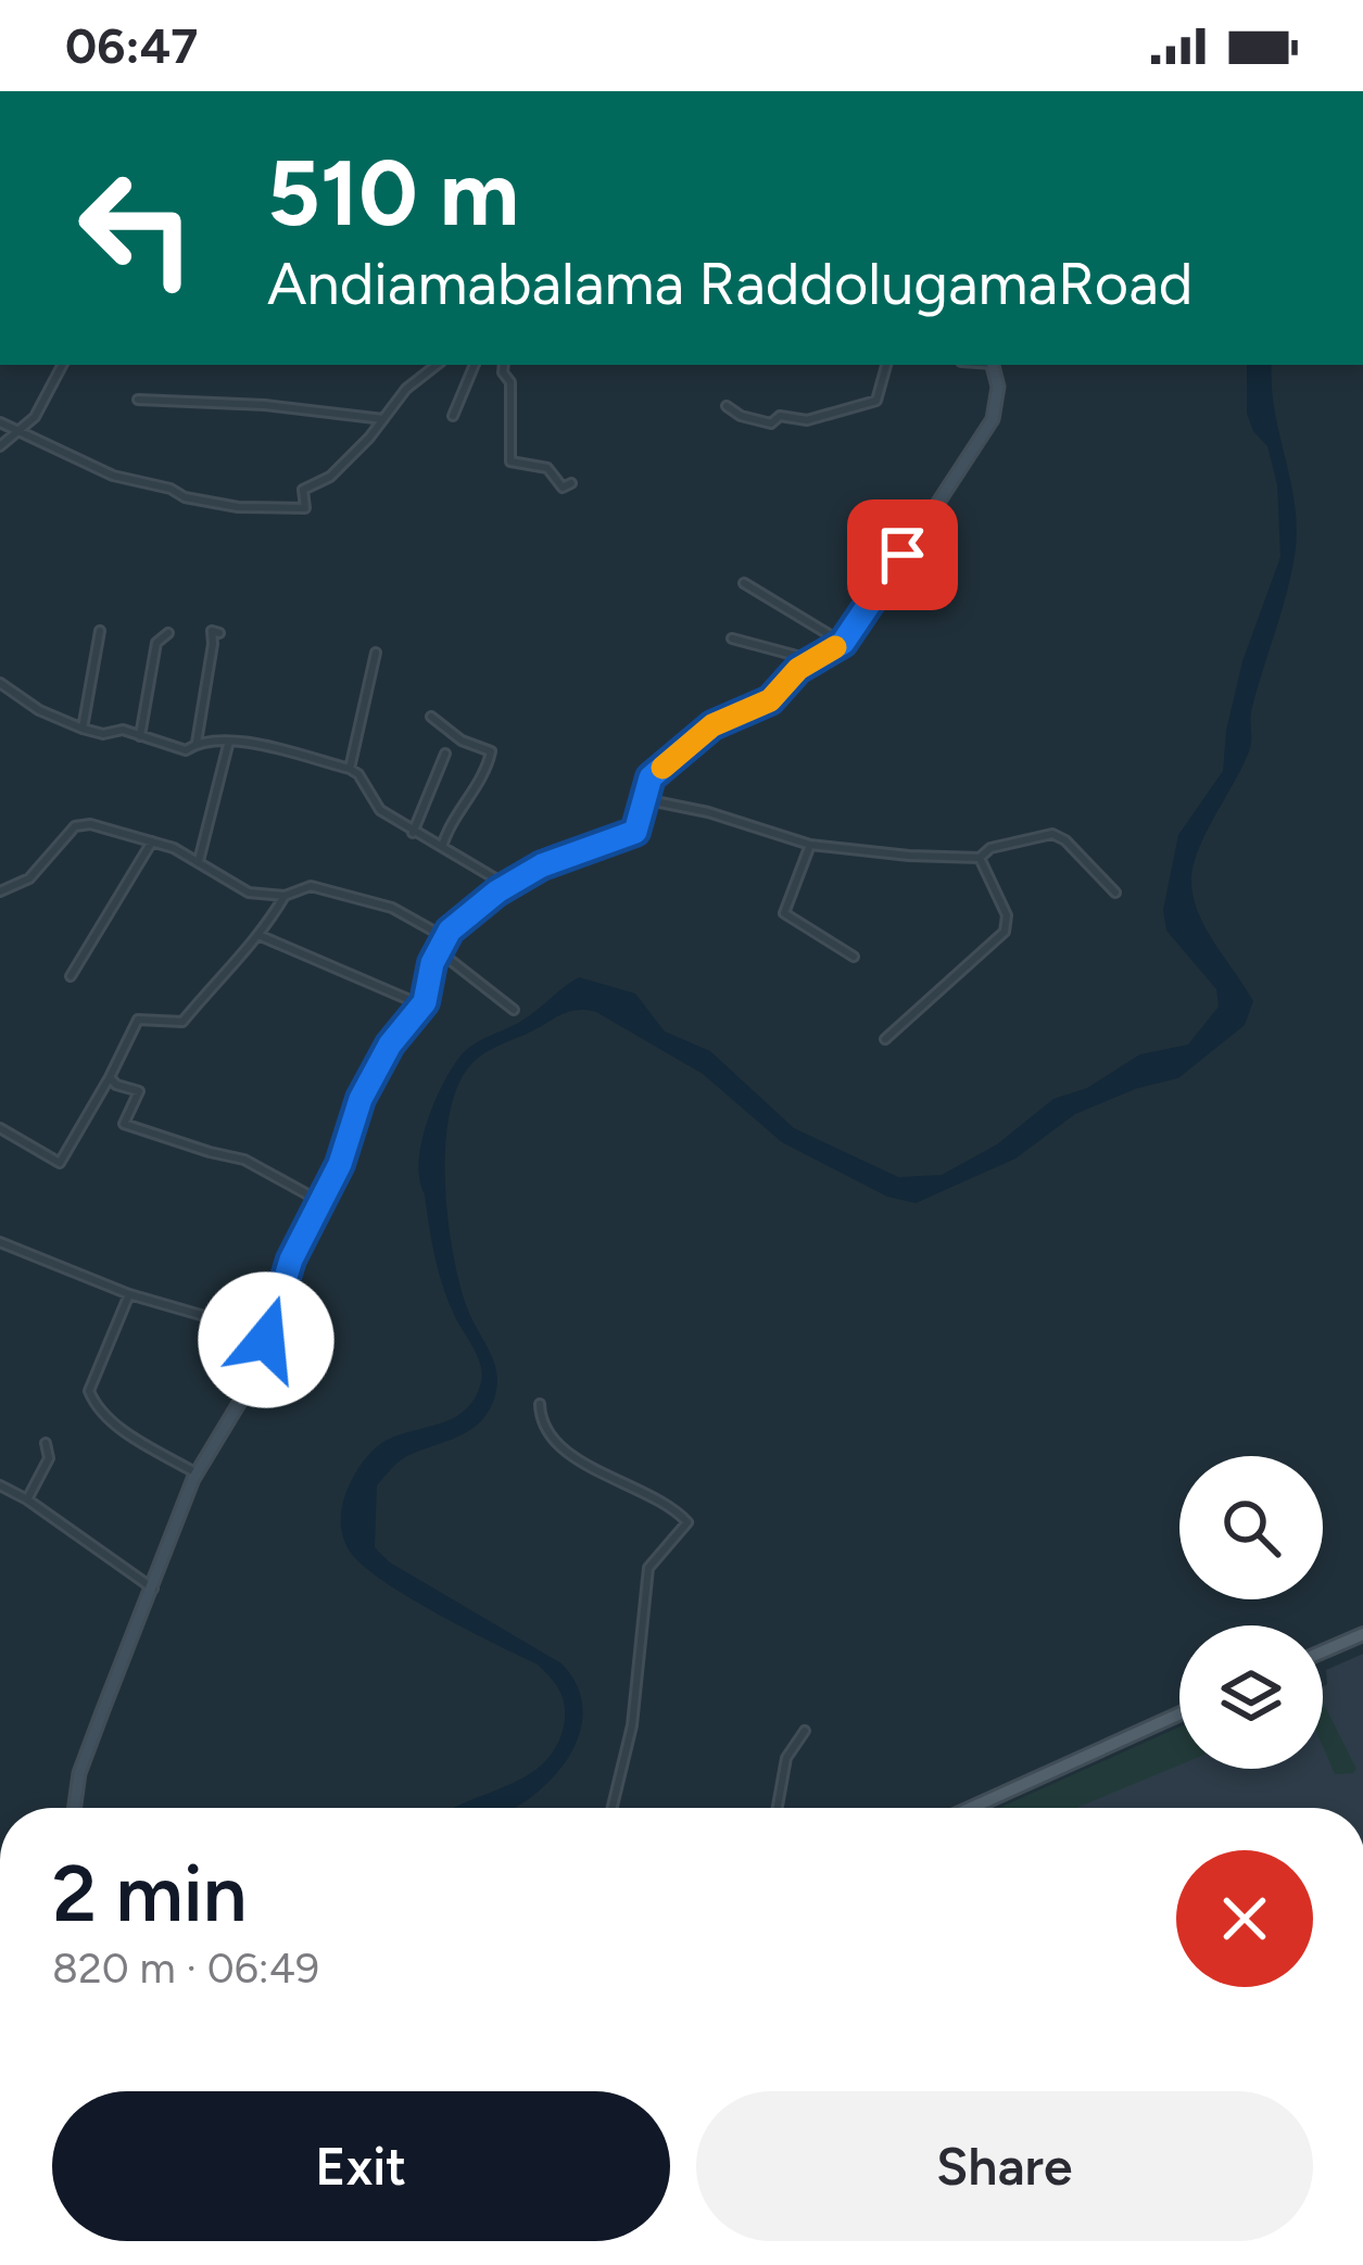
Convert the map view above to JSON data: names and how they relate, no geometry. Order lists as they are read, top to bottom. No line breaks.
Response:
{"page":{"status":"06:47","turn":["510 m","Andiamabalama RaddolugamaRoad"],"heading":["2 min","820 m · 06:49"],"buttons":["Exit","Share"]}}
